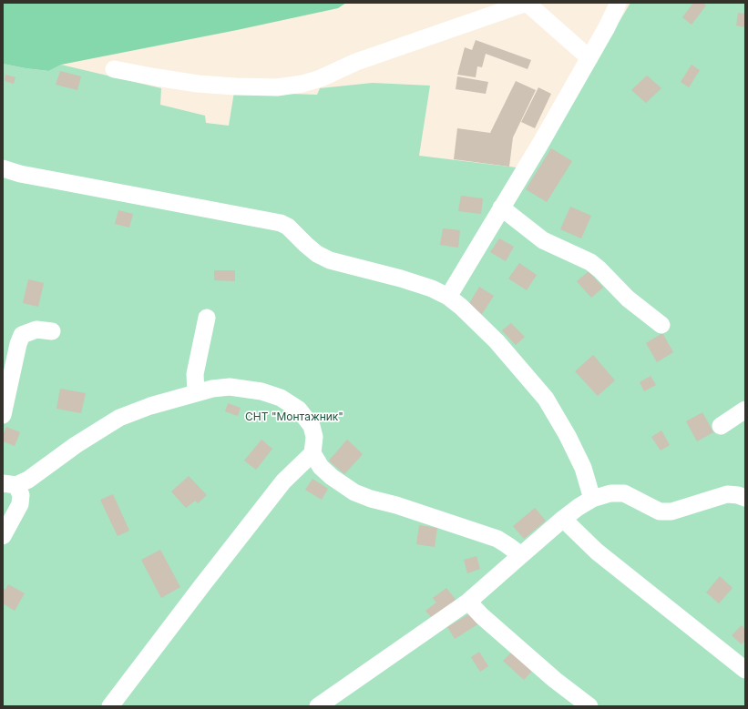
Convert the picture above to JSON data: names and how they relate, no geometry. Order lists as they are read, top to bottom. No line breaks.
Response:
{"parks":["СНТ \"Монтажник\""]}
